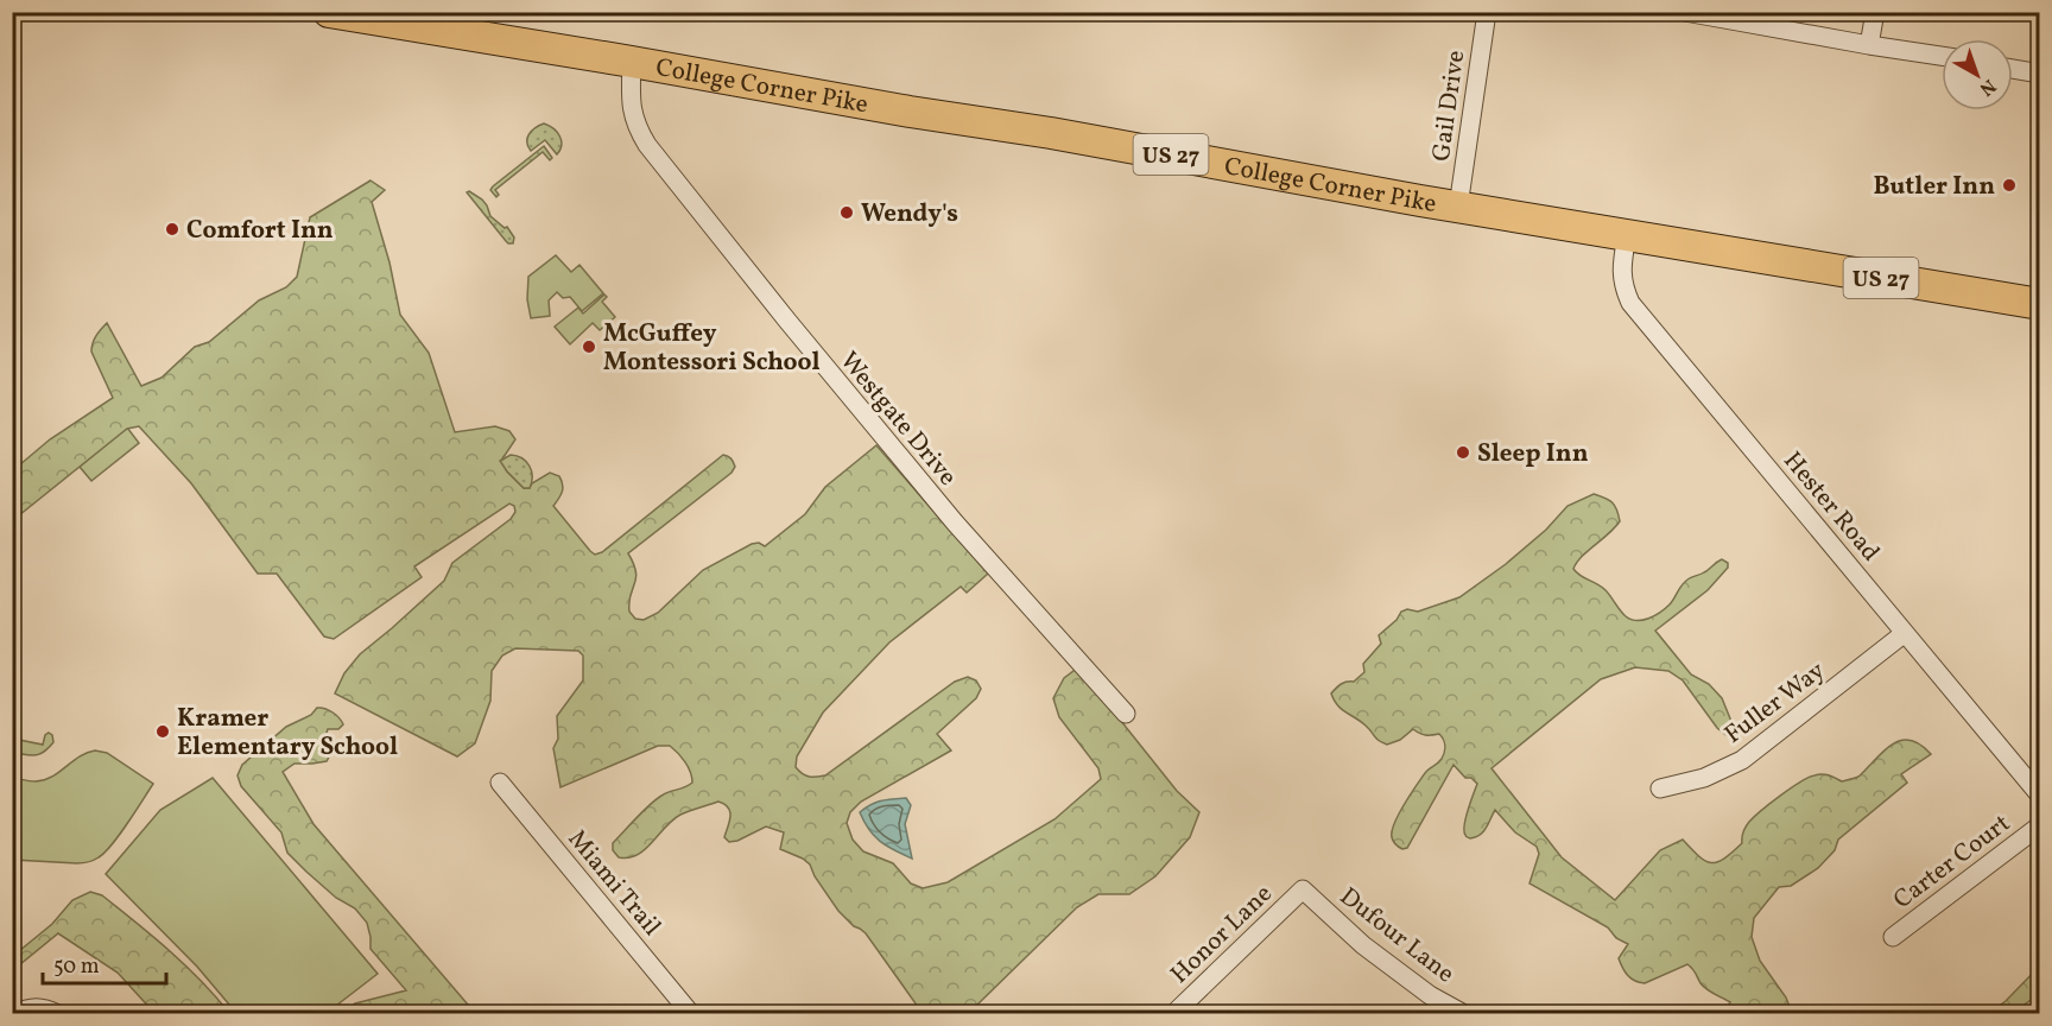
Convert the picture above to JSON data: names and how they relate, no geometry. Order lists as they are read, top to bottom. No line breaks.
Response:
{"streets":{"highway":["College Corner Pike","US 27"],"street":["Gail Drive","Westgate Drive","Hester Road","Fuller Way","Carter Court","Miami Trail","Honor Lane","Dufour Lane"]},"crossings":[["College Corner Pike","Gail Drive"],["College Corner Pike","Westgate Drive"],["College Corner Pike","Hester Road"],["Hester Road","Fuller Way"],["Honor Lane","Dufour Lane"]],"places":["Butler Inn","Wendy's","Comfort Inn","McGuffey Montessori School","Sleep Inn","Kramer Elementary School"],"scale_bar":"50 m","north":"bottom right"}
